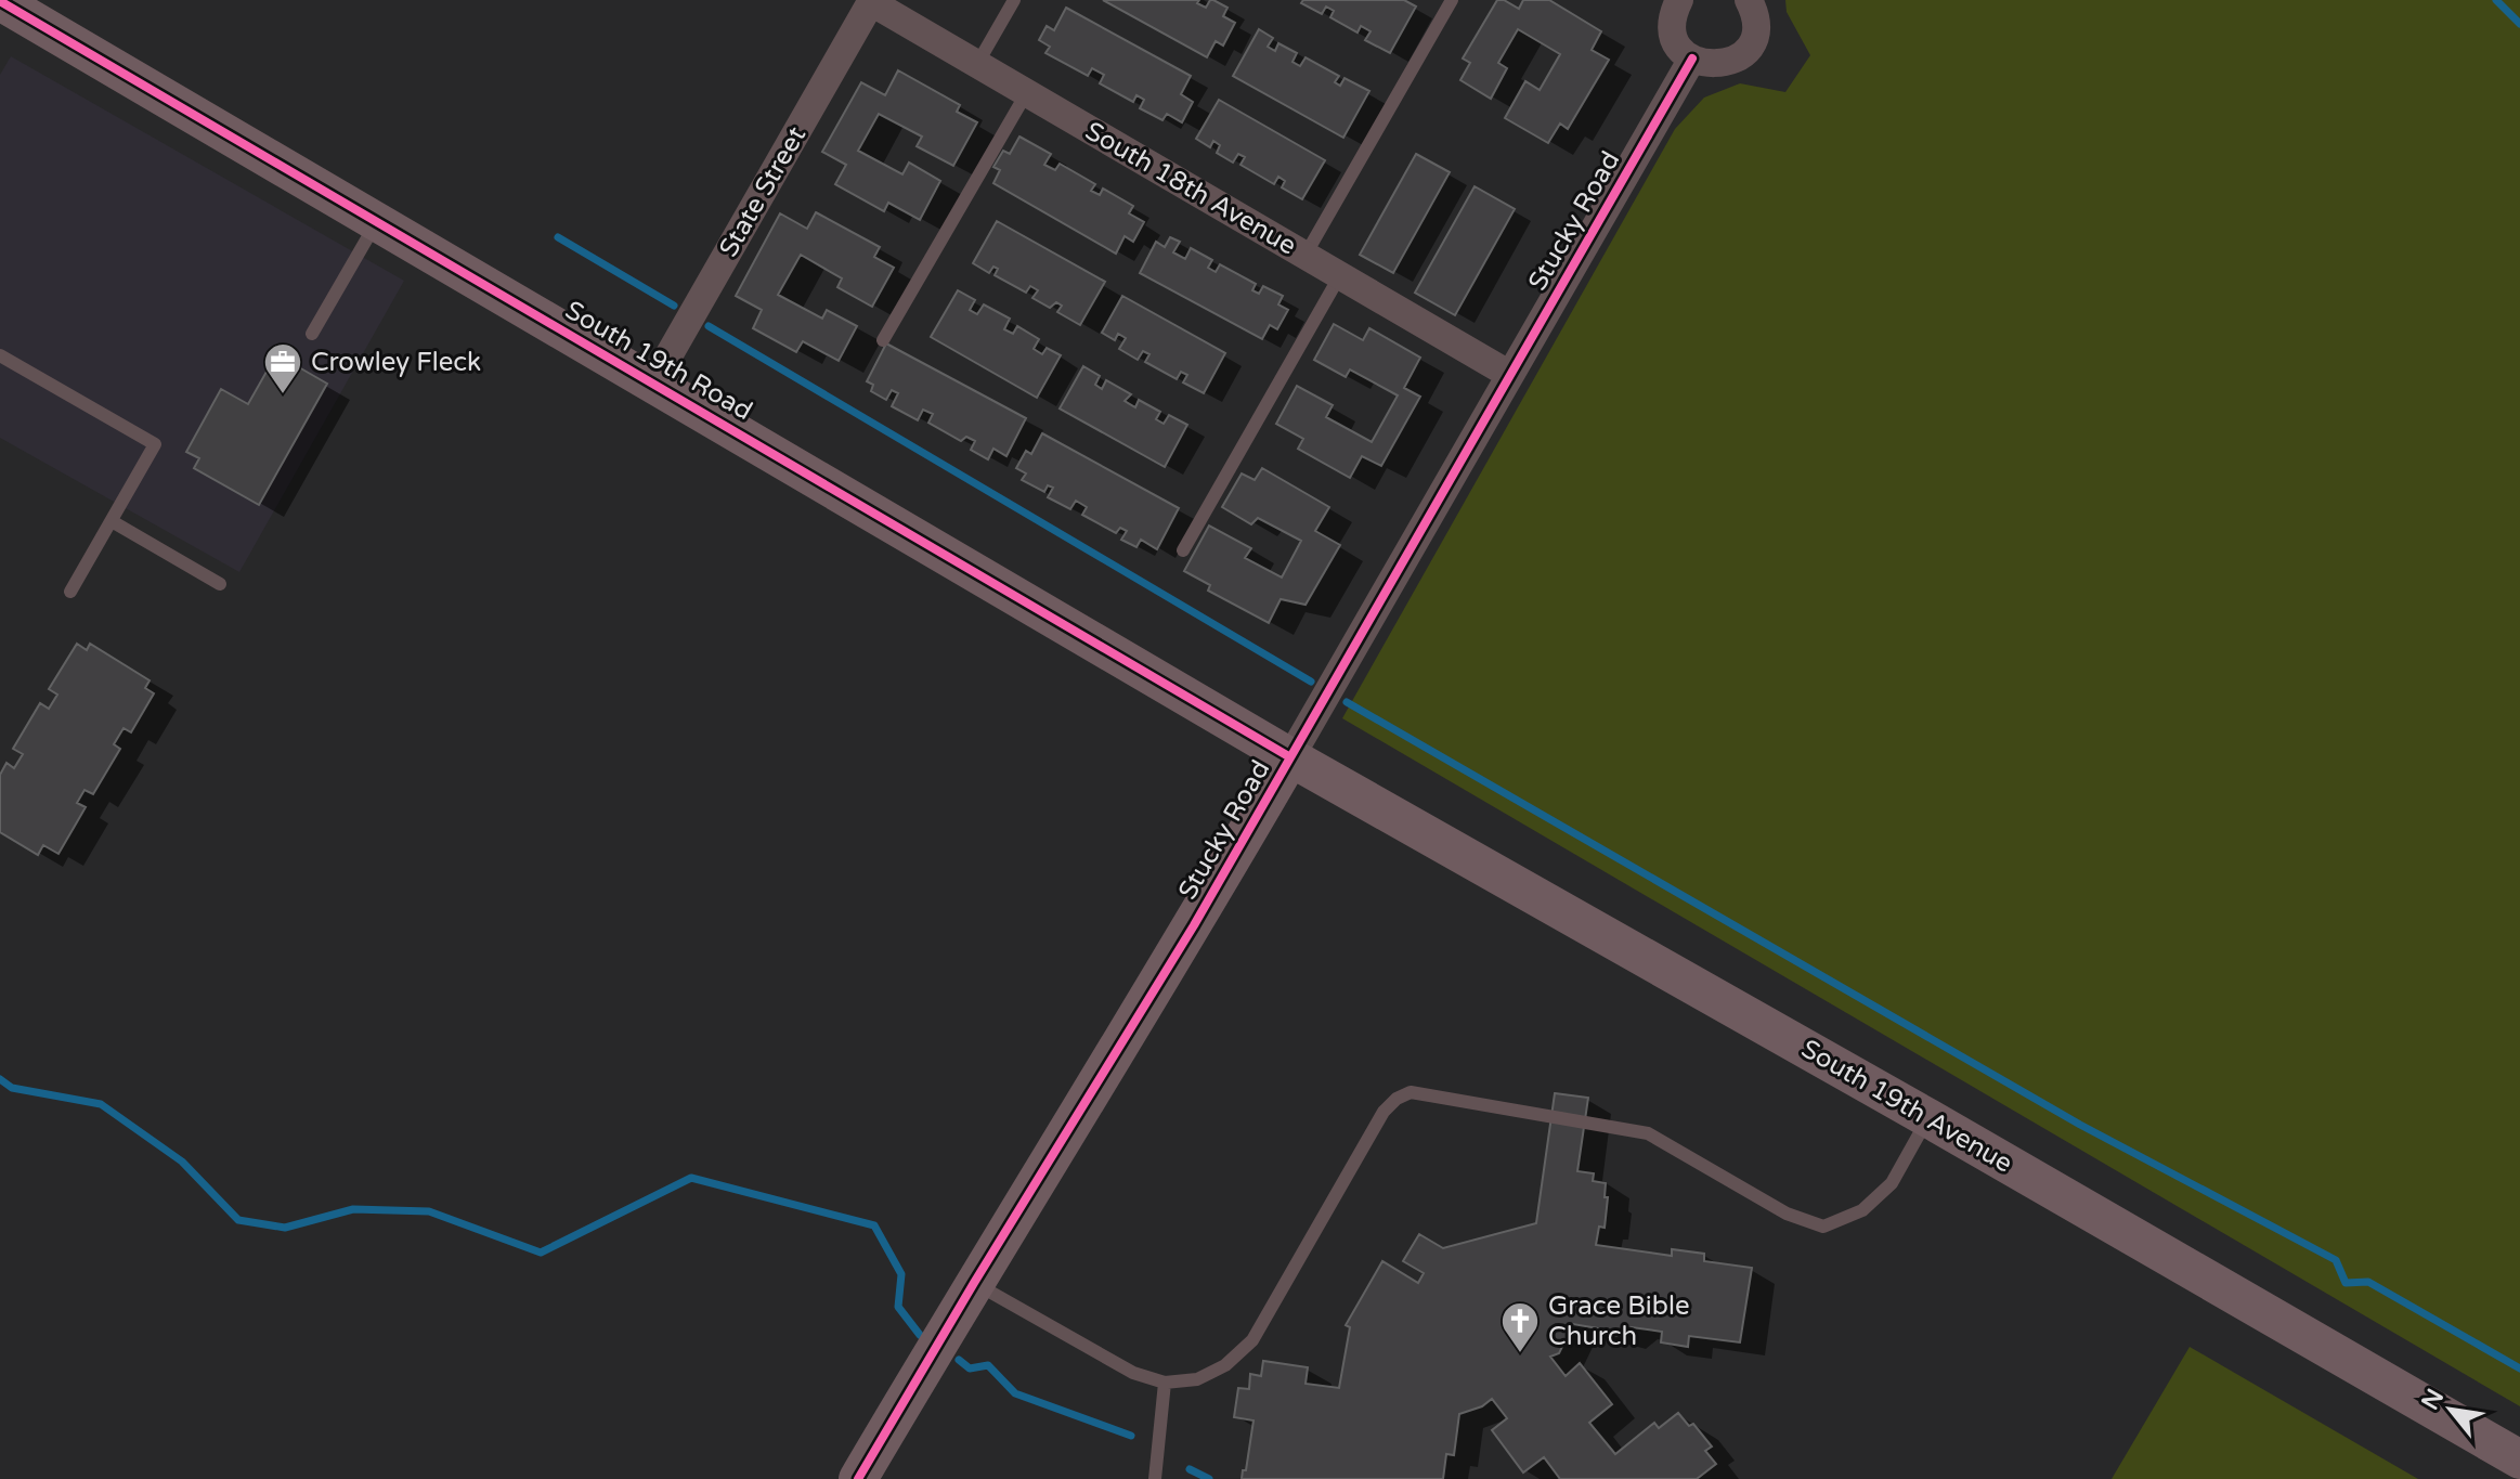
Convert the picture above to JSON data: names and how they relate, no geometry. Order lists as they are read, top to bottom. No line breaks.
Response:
{"streets":{"main road":["Stucky Road","South 19th Road","South 19th Avenue"],"street":["South 18th Avenue","State Street"]},"crossings":[["South 18th Avenue","State Street"],["South 18th Avenue","Stucky Road"],["State Street","South 19th Road"],["Stucky Road","South 19th Road"],["Stucky Road","South 19th Avenue"],["South 19th Road","South 19th Avenue"]],"places":{"office":["Crowley Fleck"],"church":["Grace Bible Church"]},"north":"top left"}
